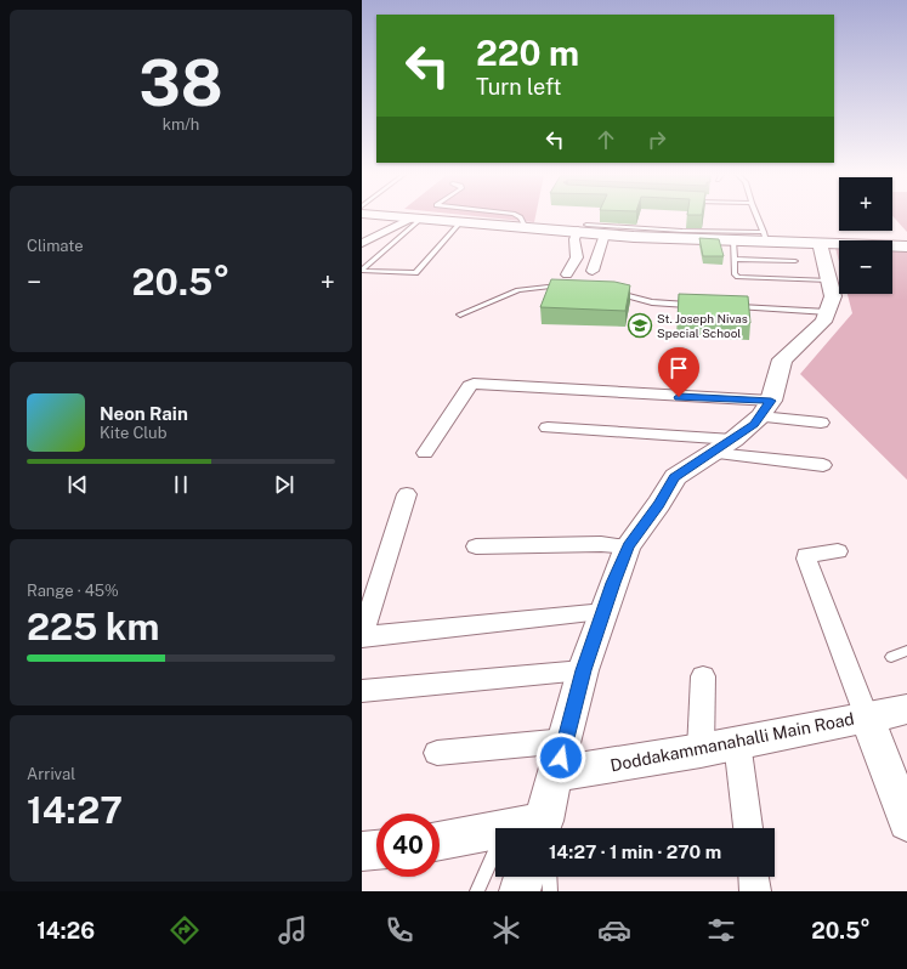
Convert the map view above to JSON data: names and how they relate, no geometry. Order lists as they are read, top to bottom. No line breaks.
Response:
{"streets":{"street":["Doddakammanahalli Main Road"]},"places":{"school or university":["St. Joseph Nivas Special School"]},"page":{"tile":[["38","km/h"],"Climate",["Range · 45%","225 km"],["Arrival","14:27"]],"turn":["220 m","Turn left"],"map_buttons":["+","−"],"heat":["−","20.5°","+"],"song":["Neon Rain","Kite Club"],"limit":"40","trip":"14:27 · 1 min · 270 m","tabs":["14:26","20.5°"]}}
